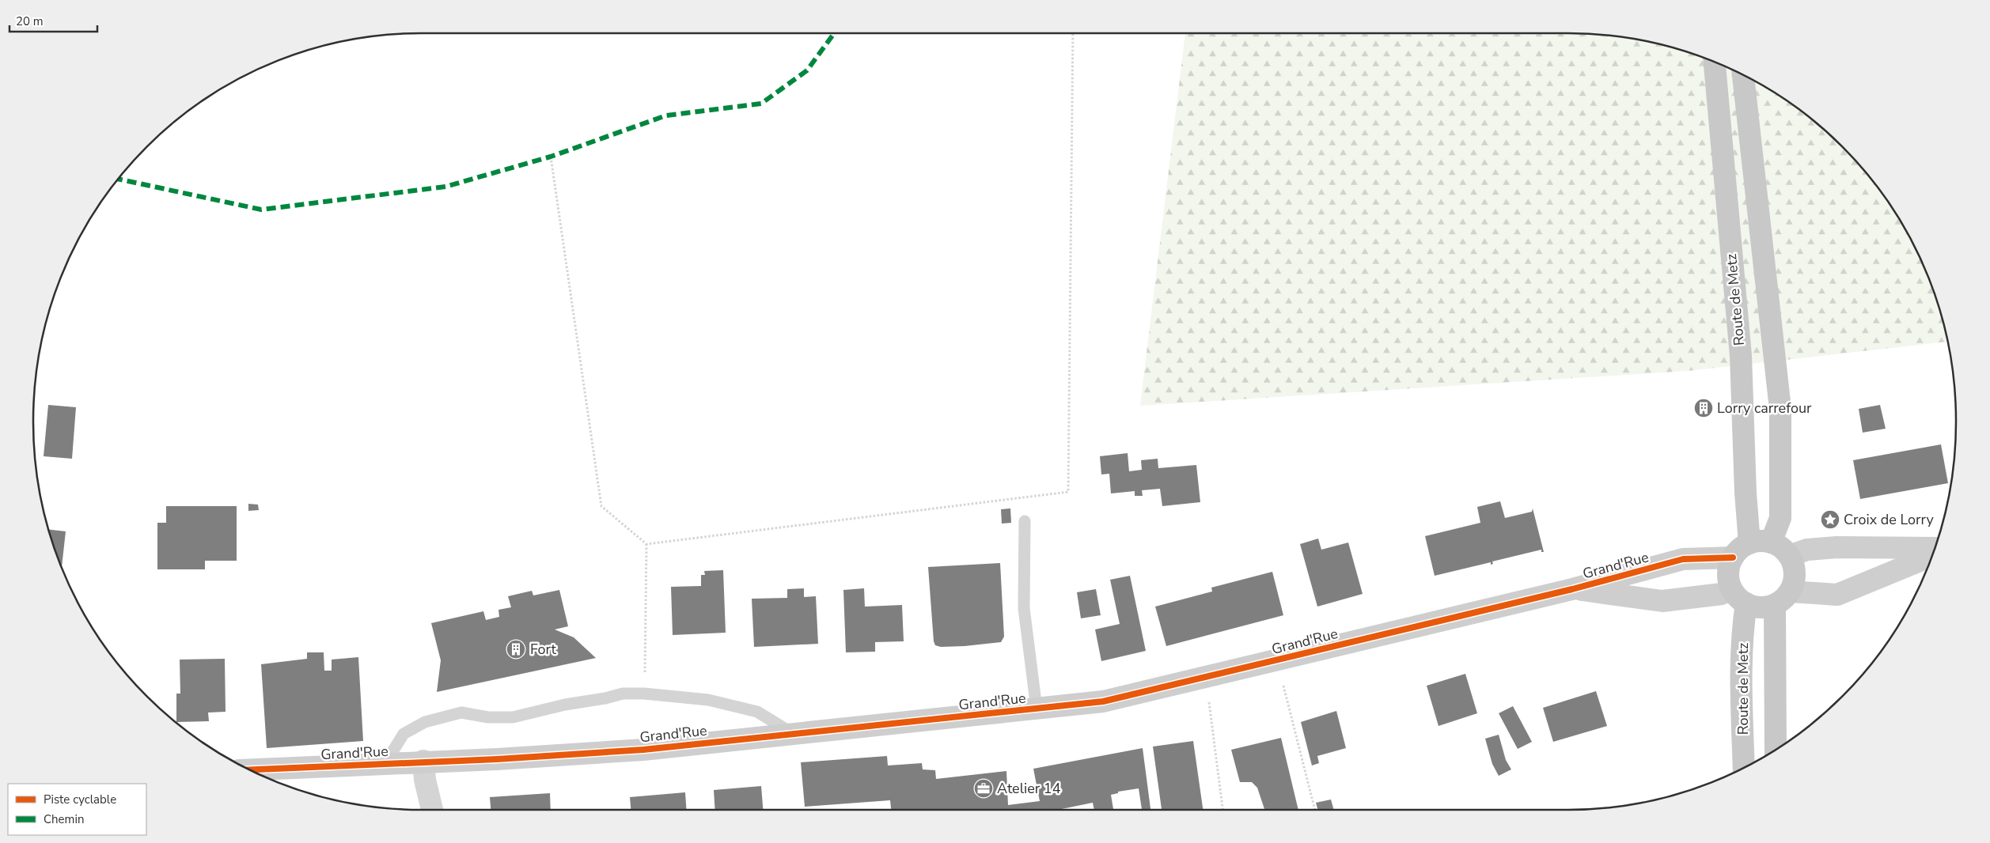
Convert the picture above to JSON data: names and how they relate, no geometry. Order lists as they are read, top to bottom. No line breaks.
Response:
{"streets":{"main road":["Route de Metz"],"street":["Grand'Rue"]},"crossings":[["Route de Metz","Grand'Rue"]],"places":{"building":["Lorry carrefour","Fort"],"place":["Croix de Lorry"],"office":["Atelier 14"]},"legend":["Piste cyclable","Chemin"],"scale_bar":"20 m"}
